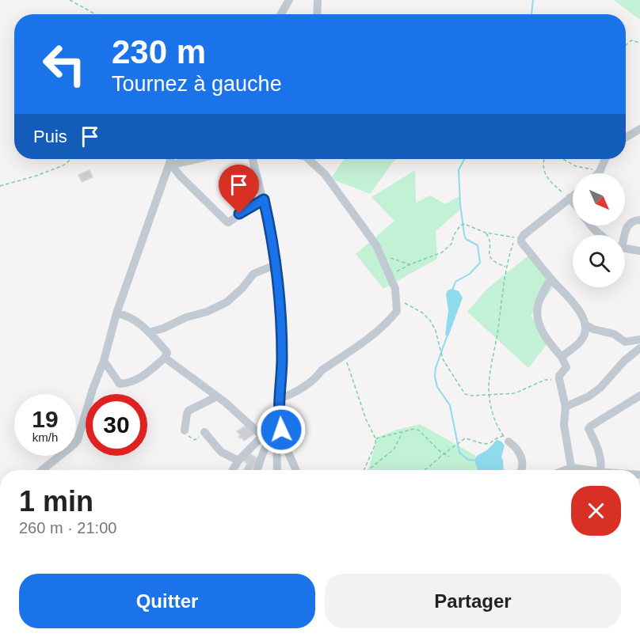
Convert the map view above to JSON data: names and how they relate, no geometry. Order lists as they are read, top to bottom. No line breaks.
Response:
{"north":"bottom right","page":{"turn":["230 m","Tournez à gauche"],"then":"Puis","speed":"19 km/h","limit":"30","heading":["1 min","260 m · 21:00"],"buttons":["Quitter","Partager"]}}
